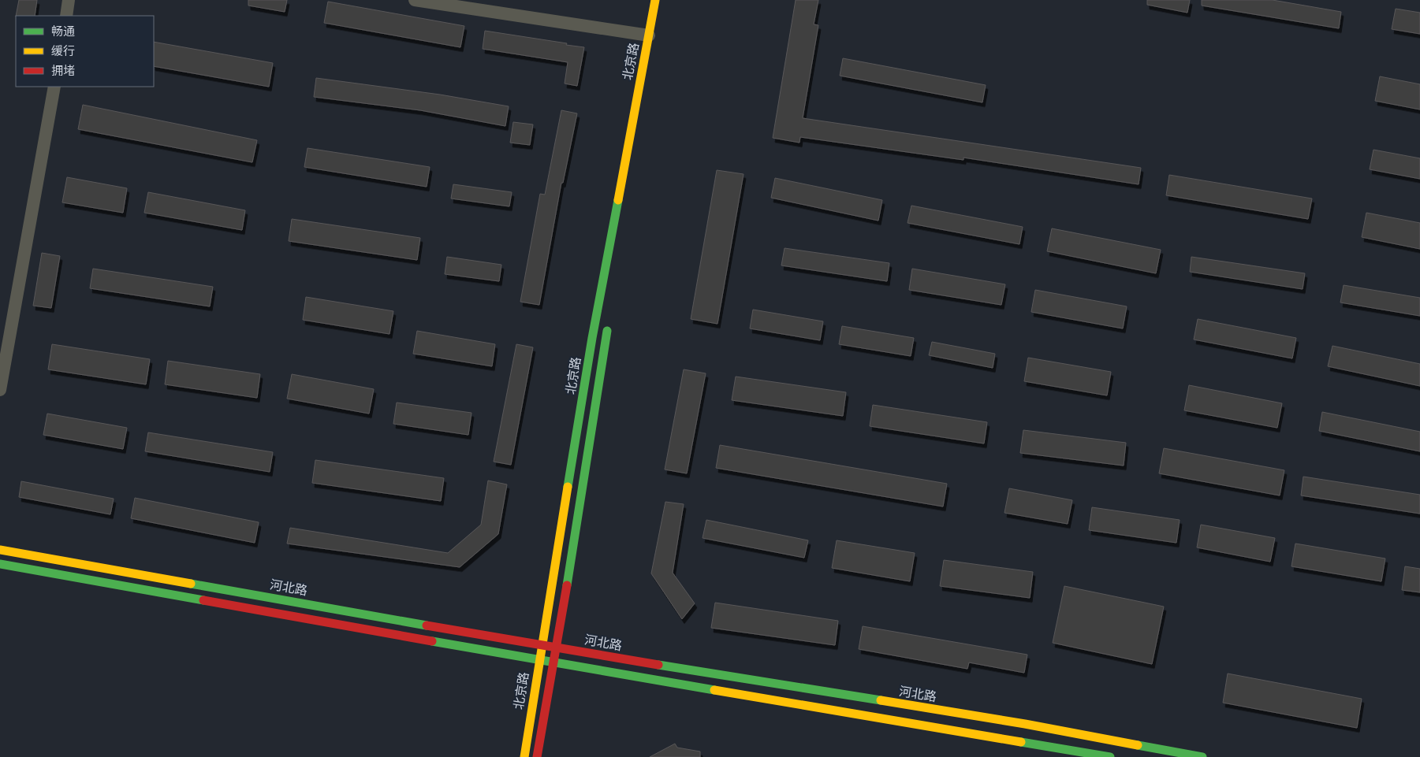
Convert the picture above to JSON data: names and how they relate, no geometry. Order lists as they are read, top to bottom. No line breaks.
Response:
{"streets":{"street":["北京路","河北路"]},"crossings":[["北京路","河北路"]],"legend":["畅通","缓行","拥堵"]}
